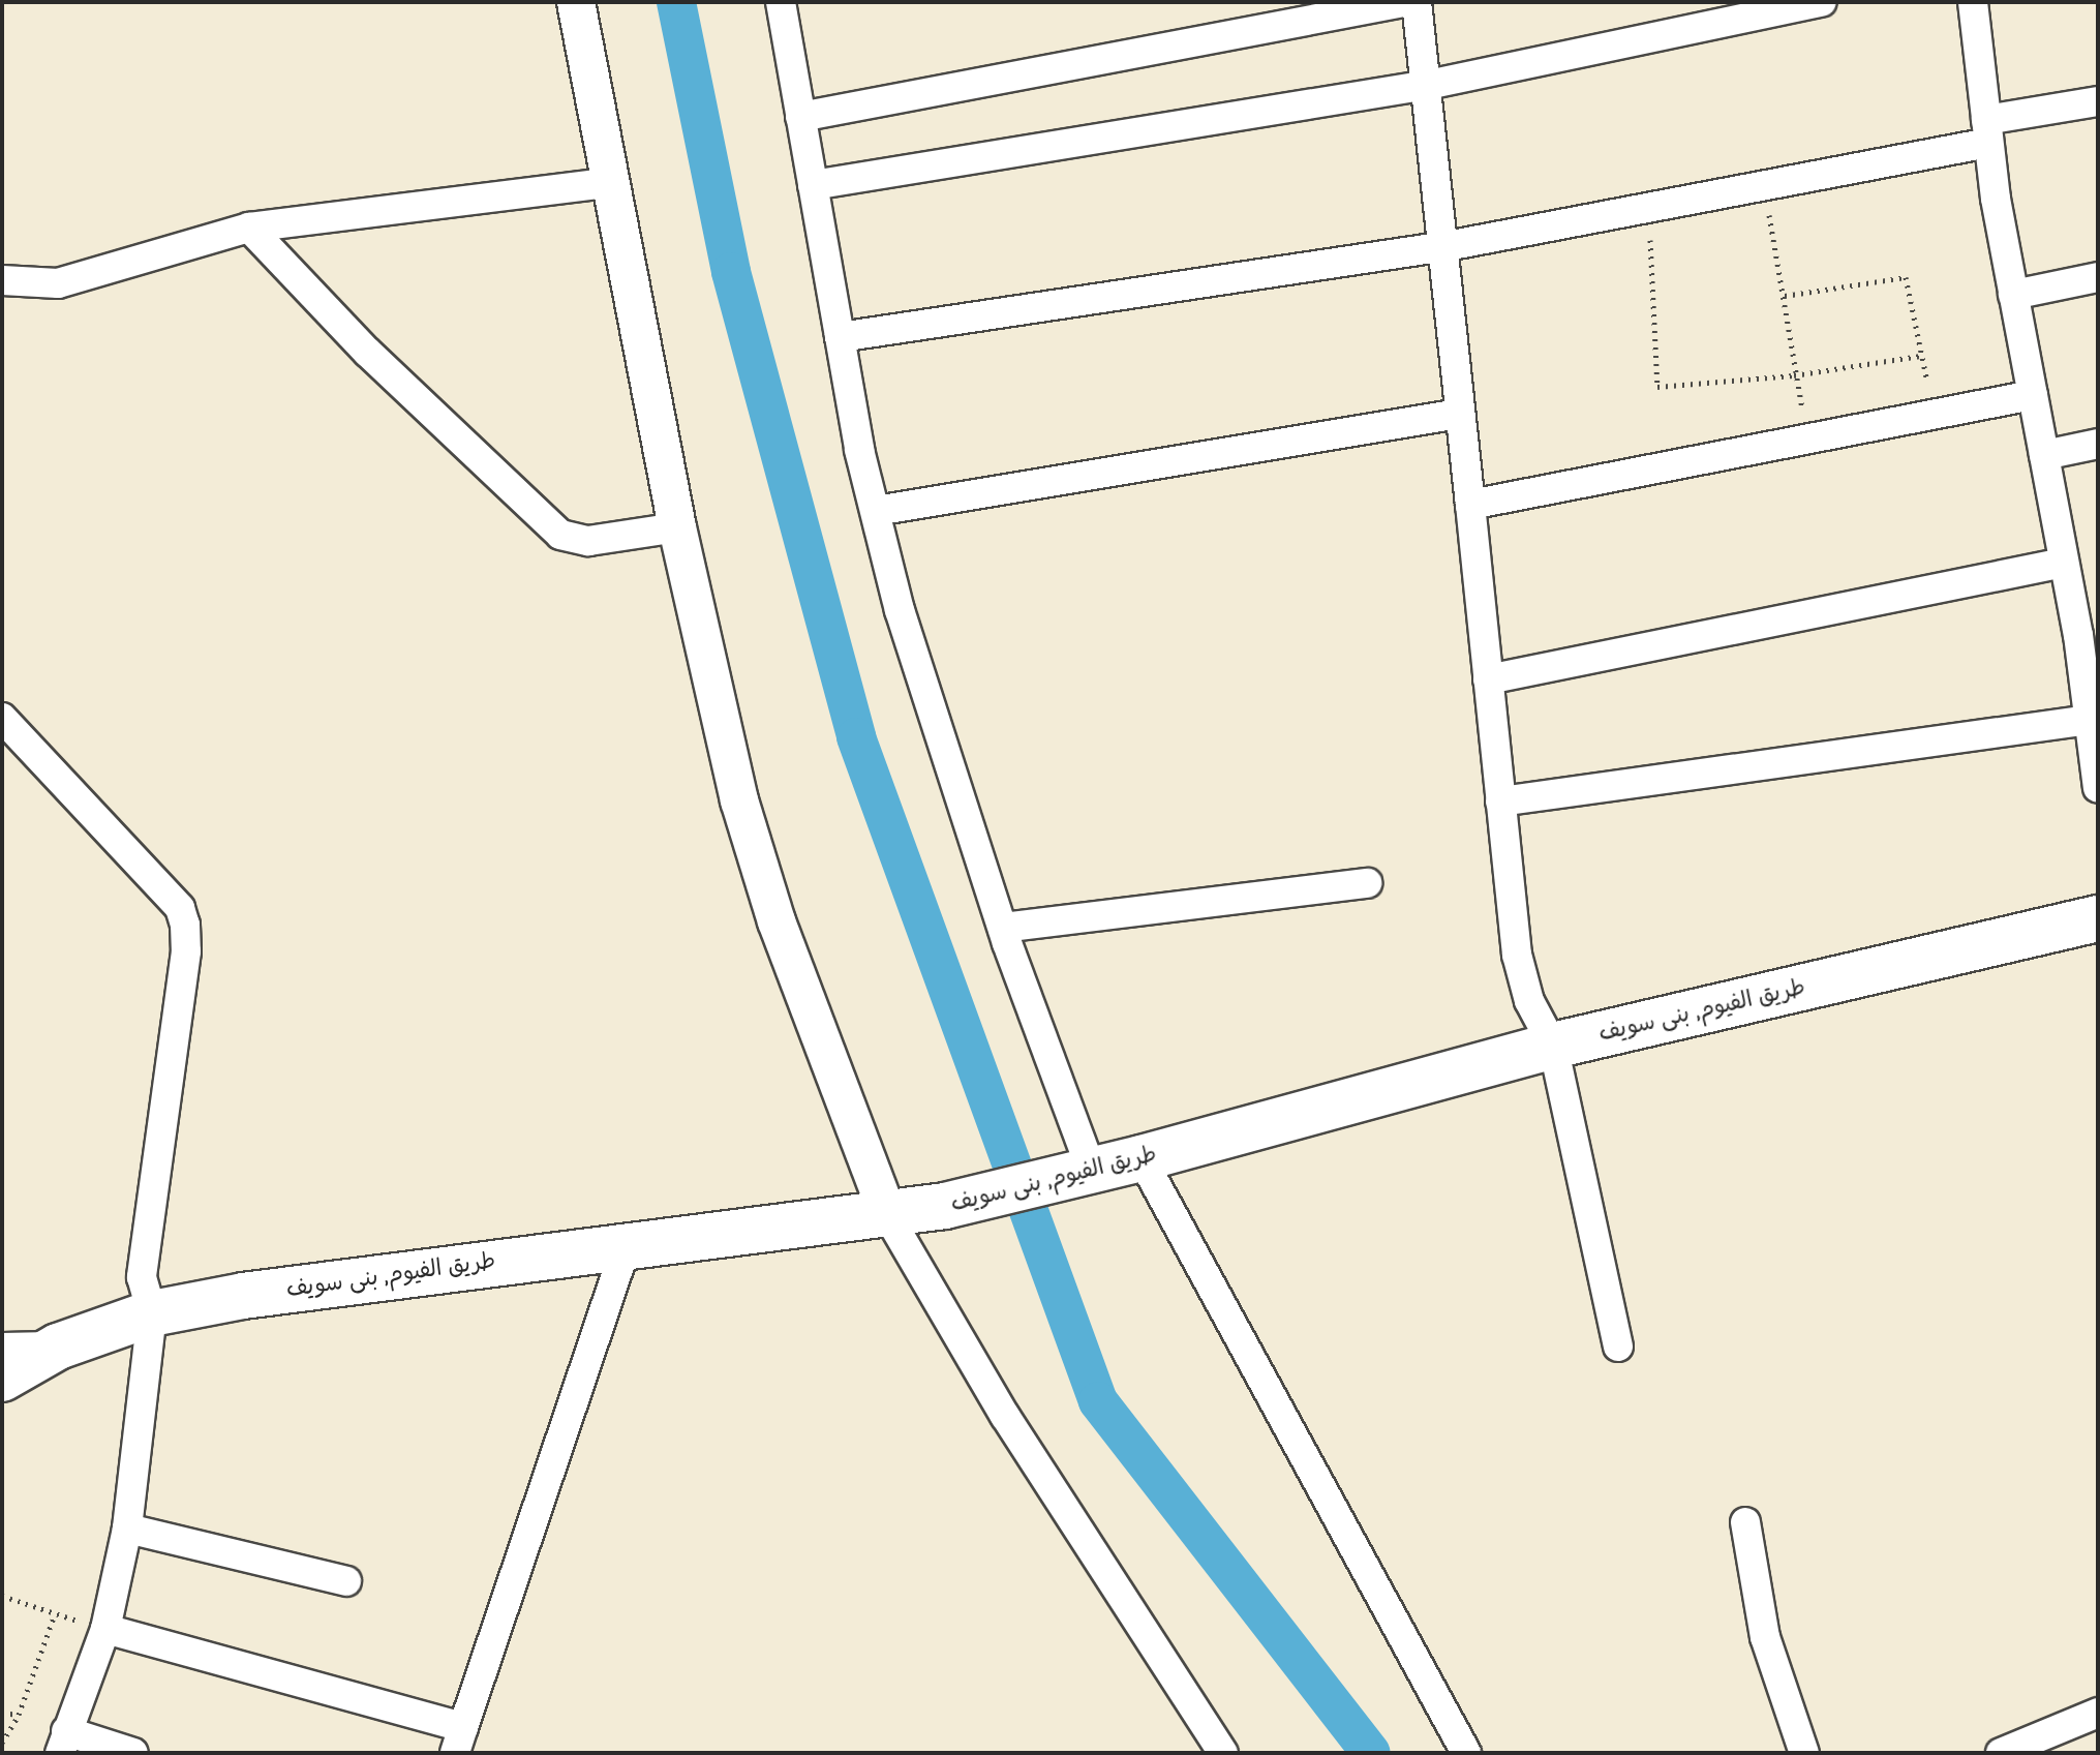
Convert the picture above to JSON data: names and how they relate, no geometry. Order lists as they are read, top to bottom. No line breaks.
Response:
{"streets":{"highway":["طريق الفيوم, بنى سويف"]}}
